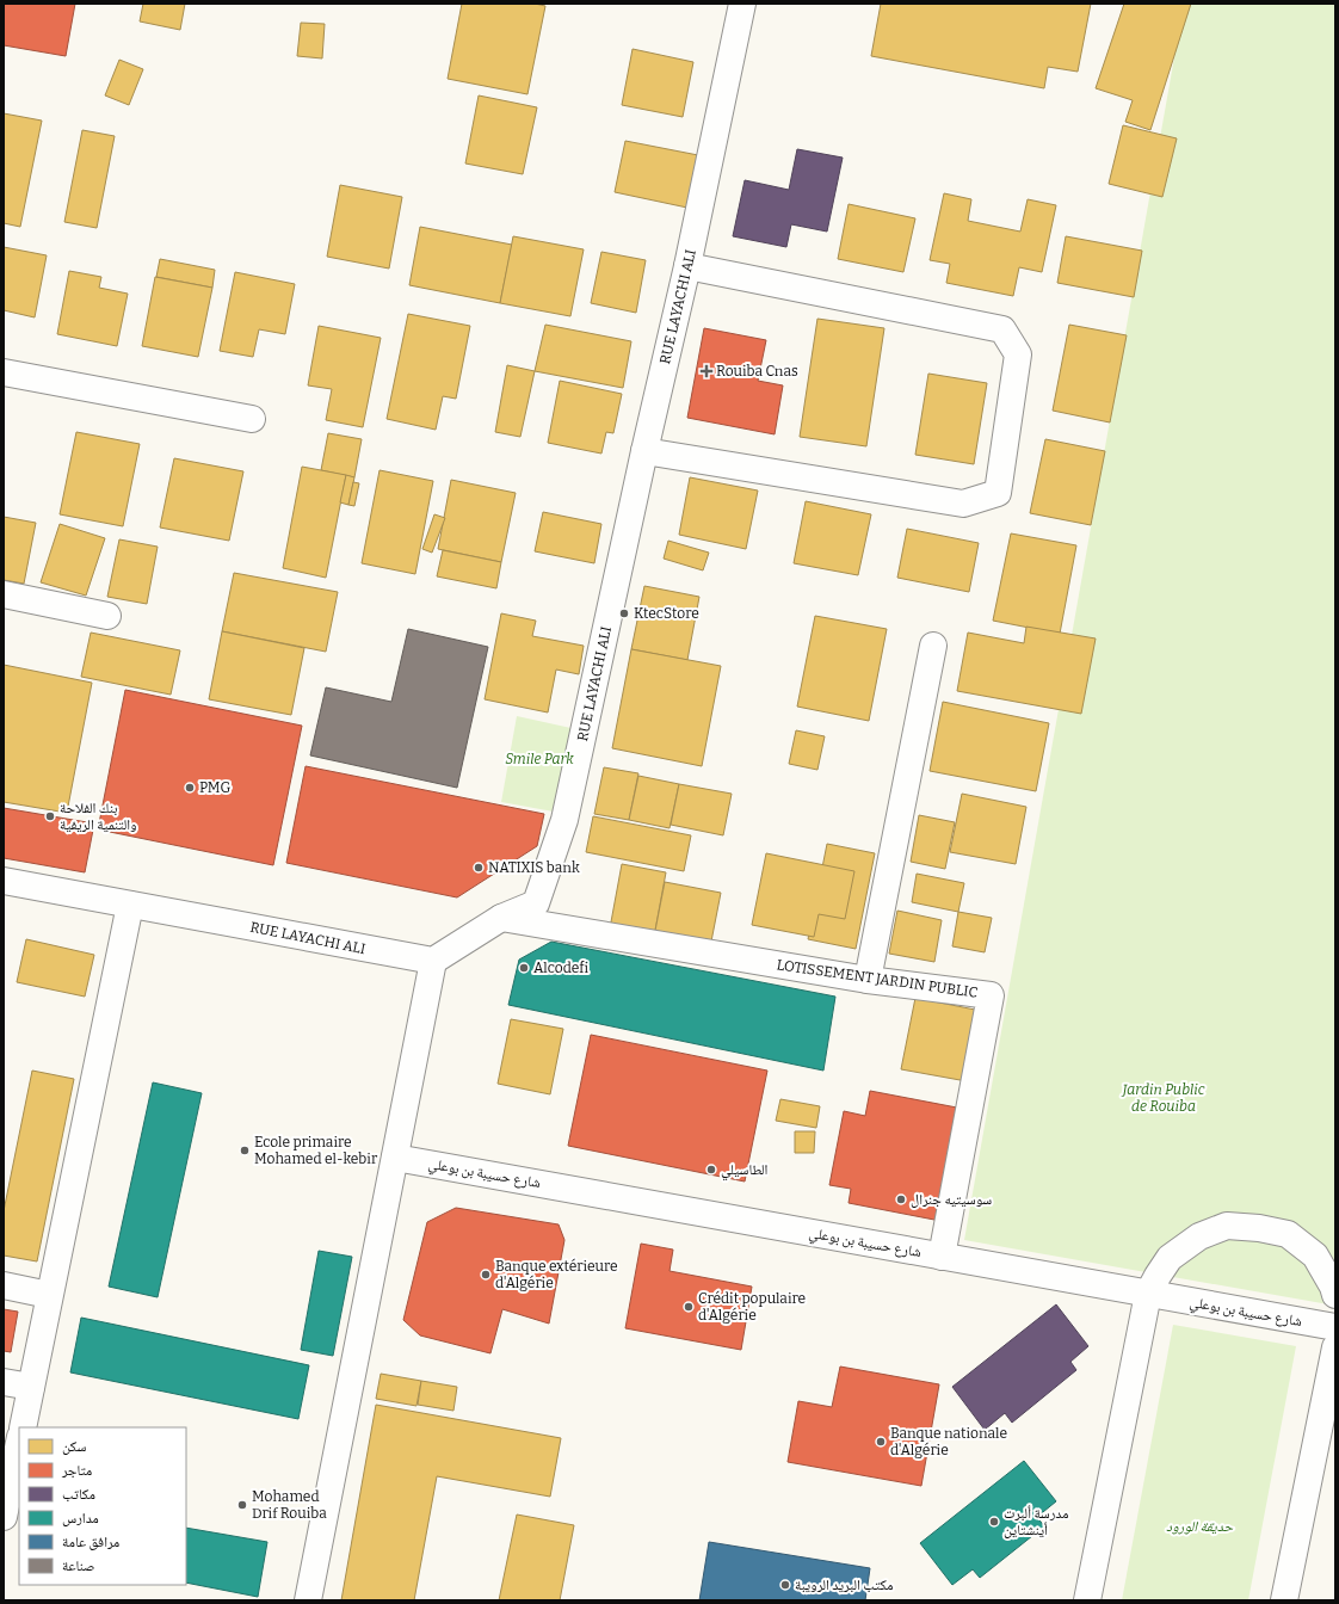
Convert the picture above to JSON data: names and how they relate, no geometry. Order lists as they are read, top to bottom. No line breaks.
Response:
{"streets":{"street":["RUE LAYACHI ALI","LOTISSEMENT JARDIN PUBLIC","شارع حسيبة بن بوعلي"]},"crossings":[["RUE LAYACHI ALI","LOTISSEMENT JARDIN PUBLIC"],["LOTISSEMENT JARDIN PUBLIC","شارع حسيبة بن بوعلي"]],"parks":["Smile Park","Jardin Public de Rouiba","حديقة الورود"],"places":{"health":["Rouiba Cnas"],"other":["KtecStore","PMG","بنك الفلاحة والتنمية الريفية","NATIXIS bank","Alcodefi","Ecole primaire Mohamed el-kebir","الطاسيلي","سوسيتيه جنرال","Banque extérieure d'Algérie","Crédit populaire d'Algérie","Banque nationale d'Algérie","Mohamed Drif Rouiba","مدرسة ألبرت أينشتاين","مكتب البريد الرويبة"]},"legend":["سكن","متاجر","مكاتب","مدارس","مرافق عامة","صناعة"]}
